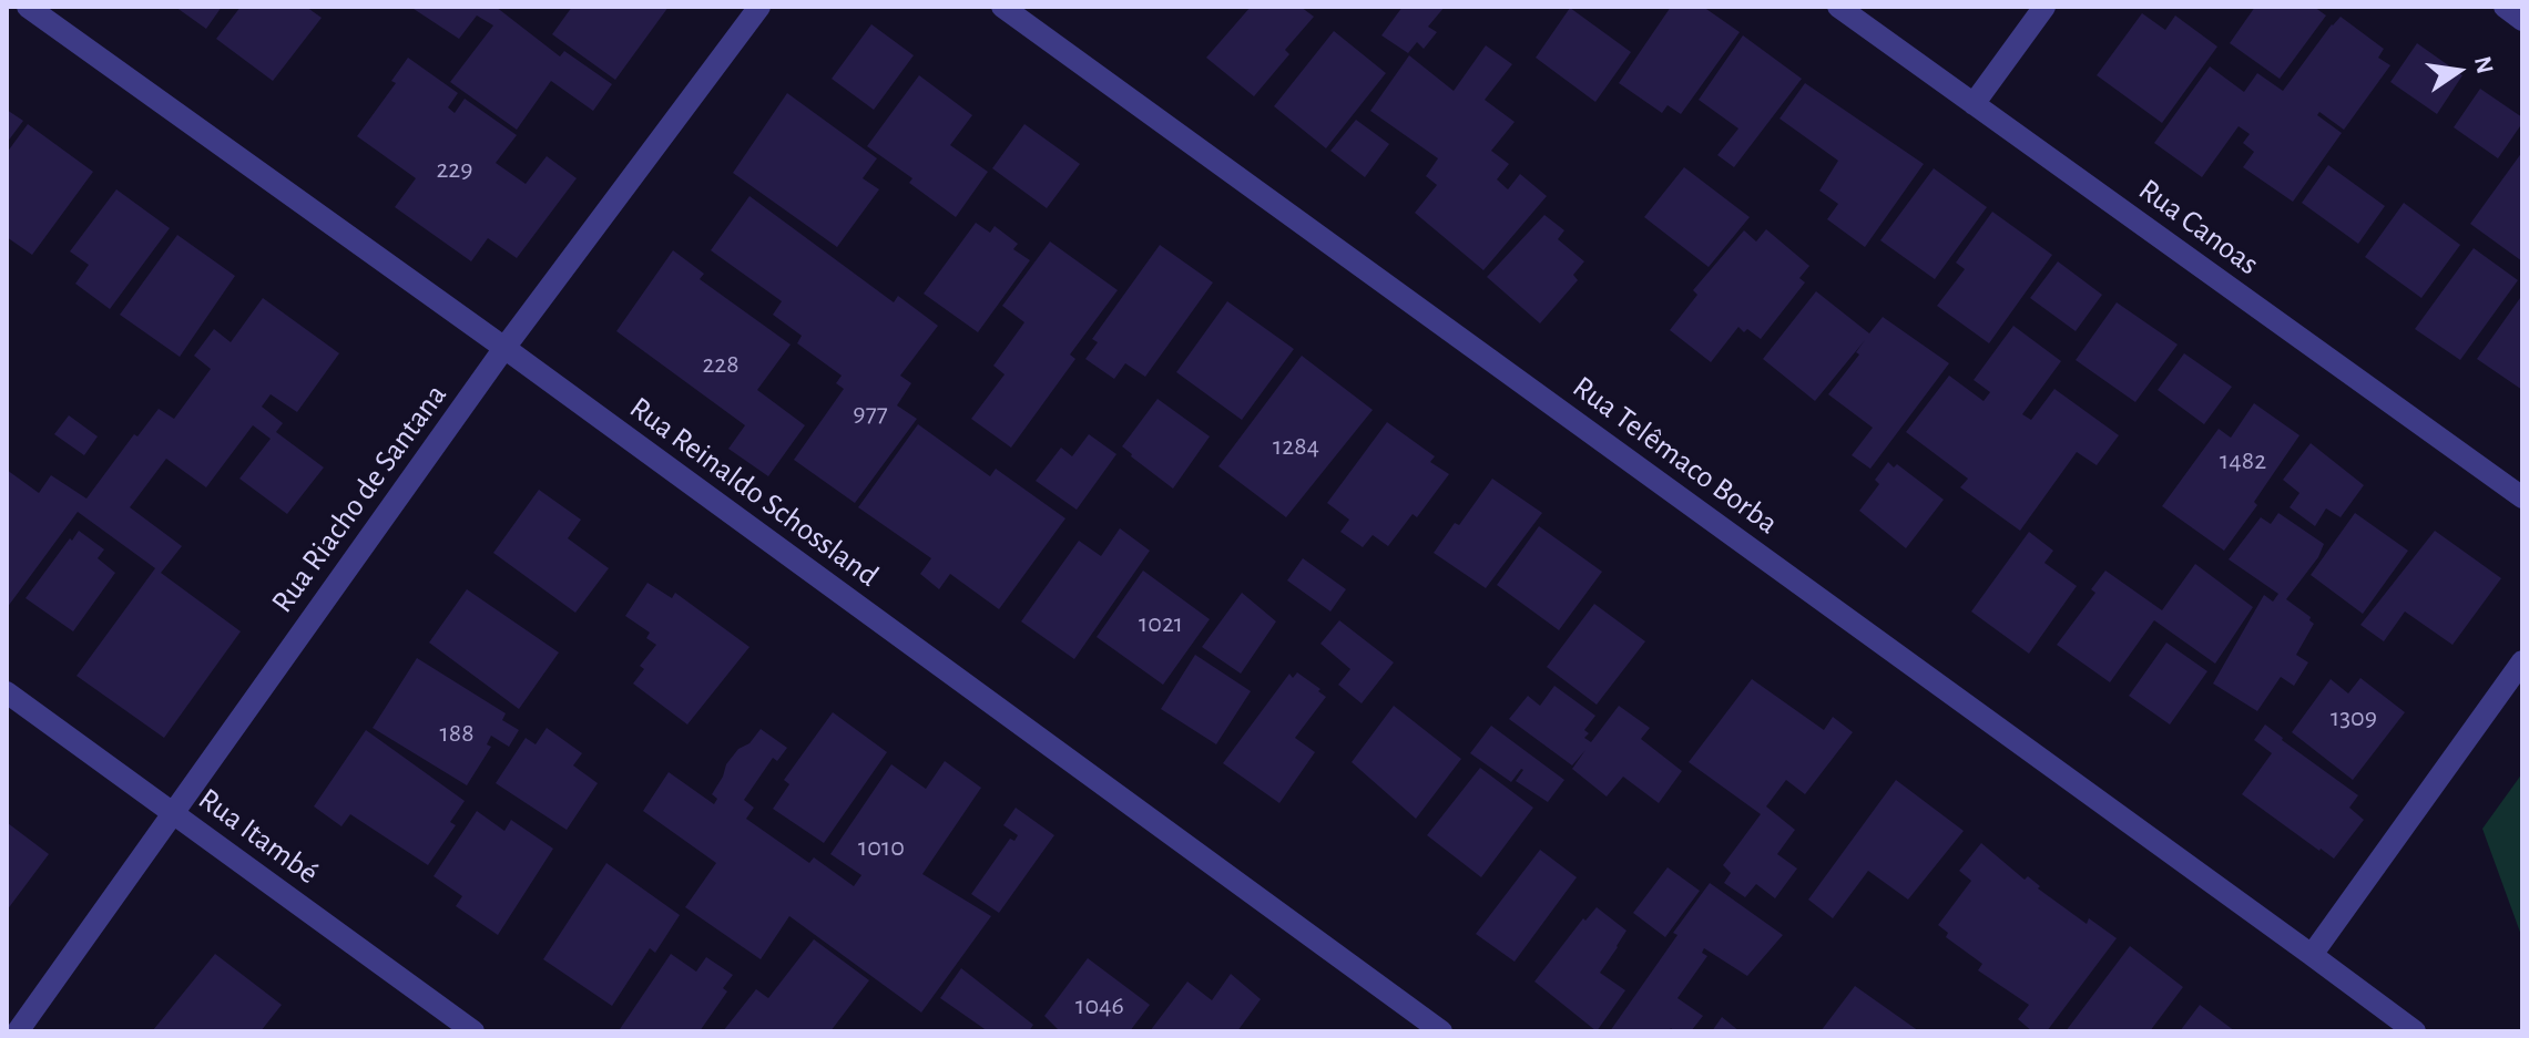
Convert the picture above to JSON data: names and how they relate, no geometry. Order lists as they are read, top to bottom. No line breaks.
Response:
{"streets":{"street":["Rua Canoas","Rua Telêmaco Borba","Rua Reinaldo Schossland","Rua Riacho de Santana","Rua Itambé"]},"crossings":[["Rua Reinaldo Schossland","Rua Riacho de Santana"],["Rua Riacho de Santana","Rua Itambé"]],"house_numbers":["229","228","977","1284","1482","1021","1309","188","1010","1046"],"north":"right"}
